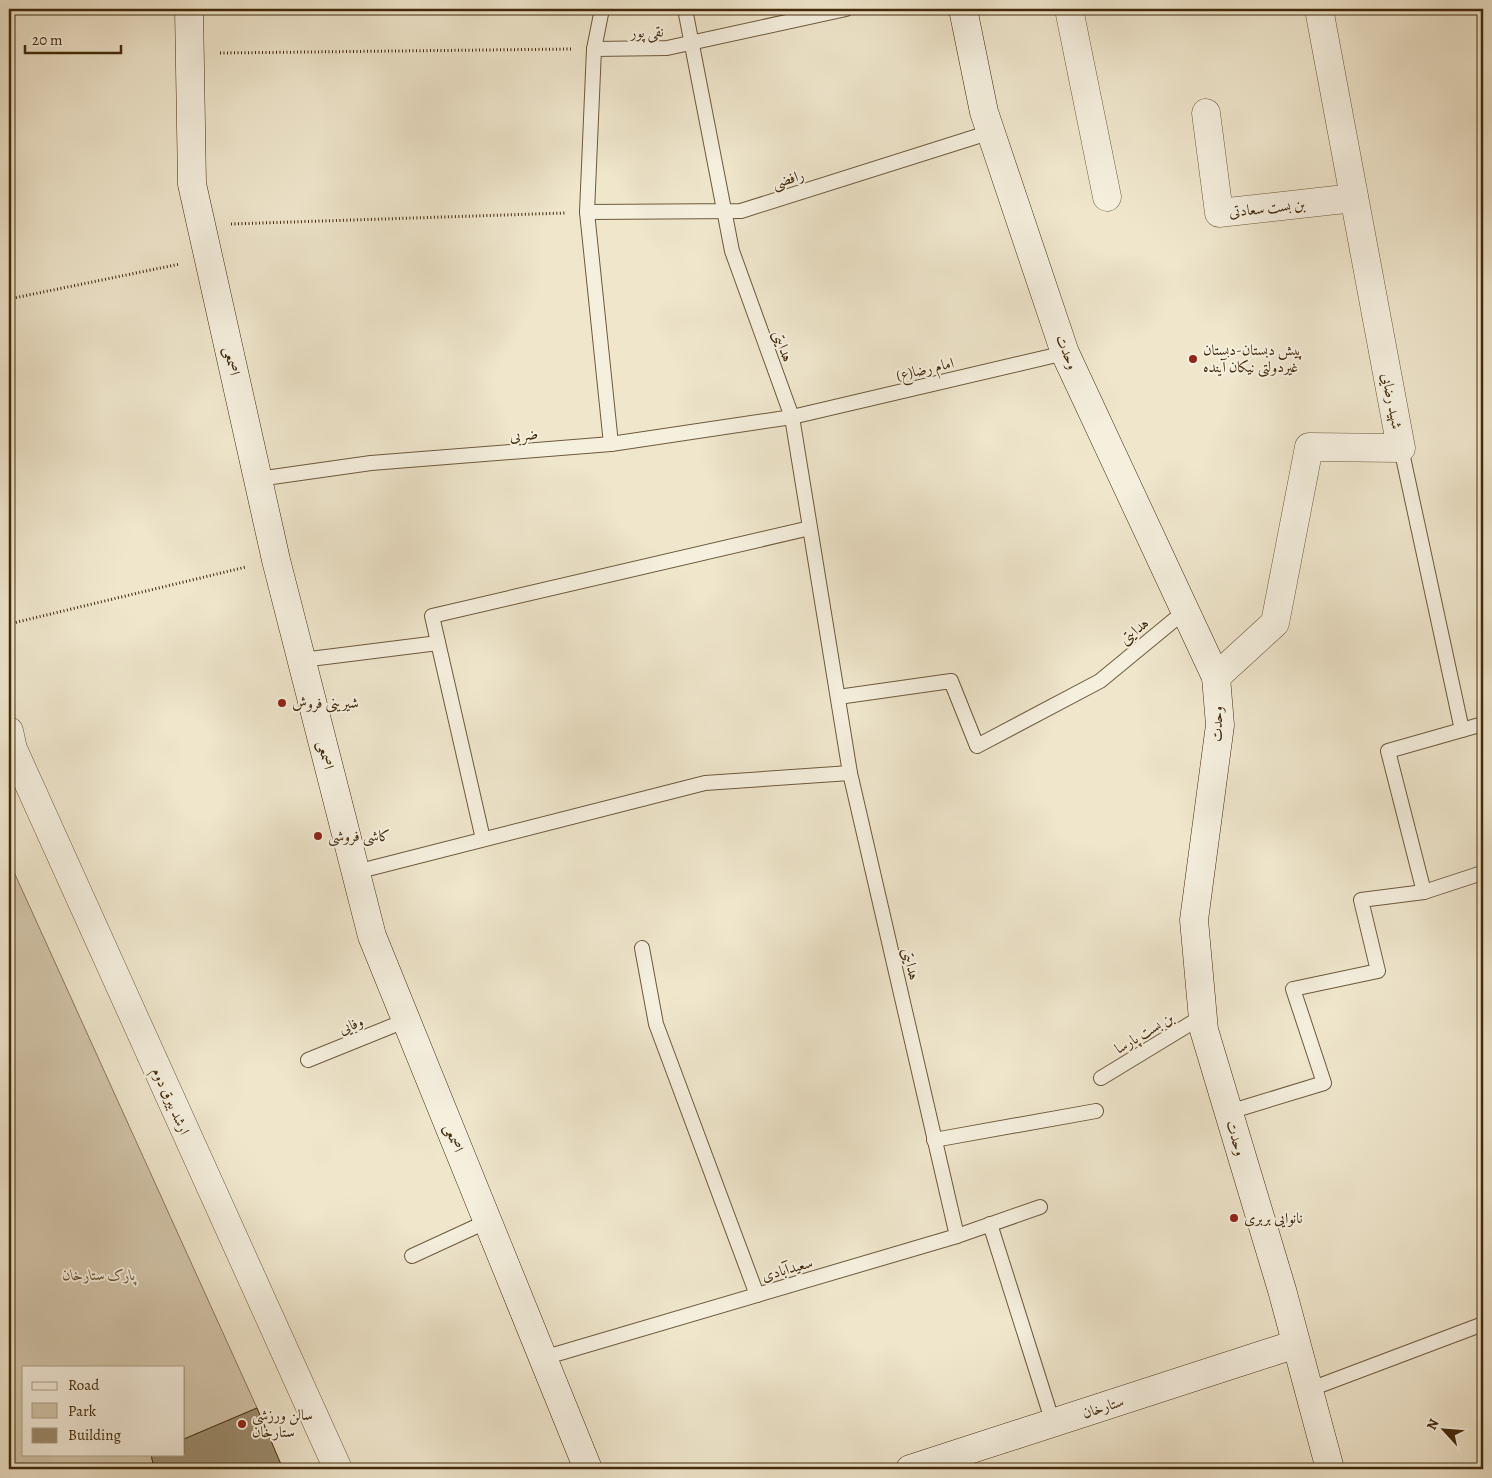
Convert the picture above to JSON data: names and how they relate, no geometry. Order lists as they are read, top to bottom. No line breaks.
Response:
{"streets":{"street":["بن بست سعادتی","وحدت","اصمعی","شهید رضایی","ارشد بیرق دوم","ستارخان"],"lane":["نقی پور","رافضی","هدایتی","امام رضا(ع)","ضربی","وفایی","بن بست پارسا","سعیدآبادی"]},"crossings":[["نقی پور","هدایتی"],["رافضی","هدایتی"],["رافضی","وحدت"],["بن بست سعادتی","شهید رضایی"],["هدایتی","وحدت"],["هدایتی","امام رضا(ع)"],["هدایتی","ضربی"],["هدایتی","سعیدآبادی"],["وحدت","امام رضا(ع)"],["وحدت","شهید رضایی"],["وحدت","بن بست پارسا"],["وحدت","ستارخان"],["اصمعی","ضربی"],["اصمعی","وفایی"],["اصمعی","سعیدآبادی"],["امام رضا(ع)","ضربی"]],"parks":["پارک ستارخان"],"places":["پیش دبستان-دبستان غیردولتی نیکان آینده","شیرینی فروش","کاشی فروشی","نانوایی بربری","سالن ورزشی ستارخان"],"legend":["Road","Park","Building"],"scale_bar":"20 m","north":"top left"}
